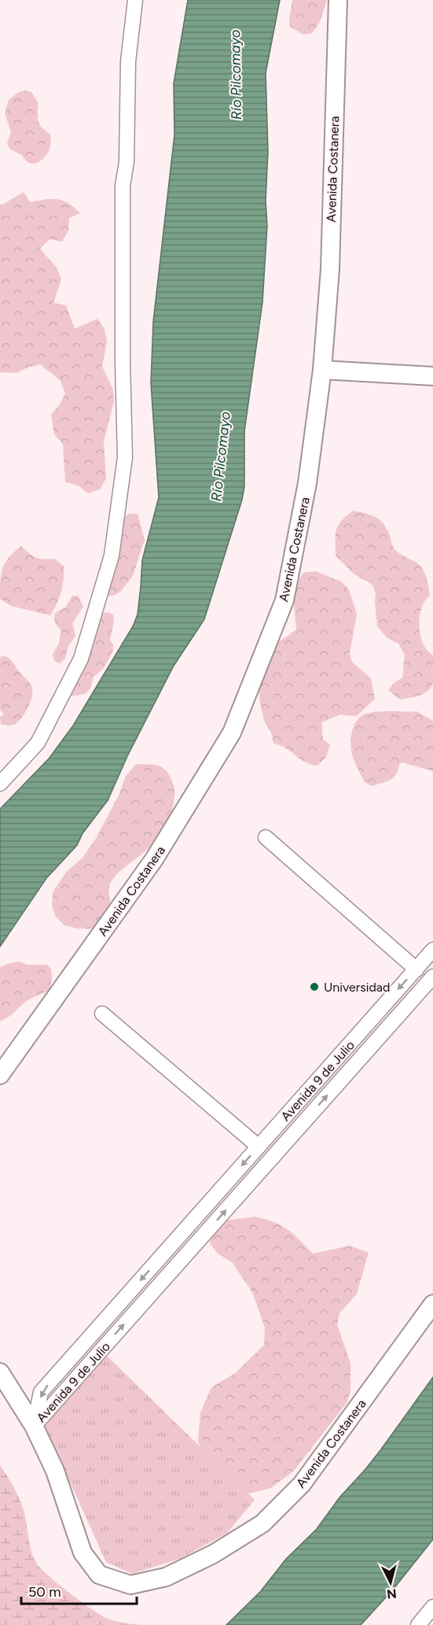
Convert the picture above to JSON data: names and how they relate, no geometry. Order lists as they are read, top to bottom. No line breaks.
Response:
{"streets":{"street":["Avenida Costanera","Avenida 9 de Julio"]},"crossings":[["Avenida Costanera","Avenida 9 de Julio"]],"water":["Río Pilcomayo"],"places":["Universidad"],"scale_bar":"50 m","north":"bottom"}
